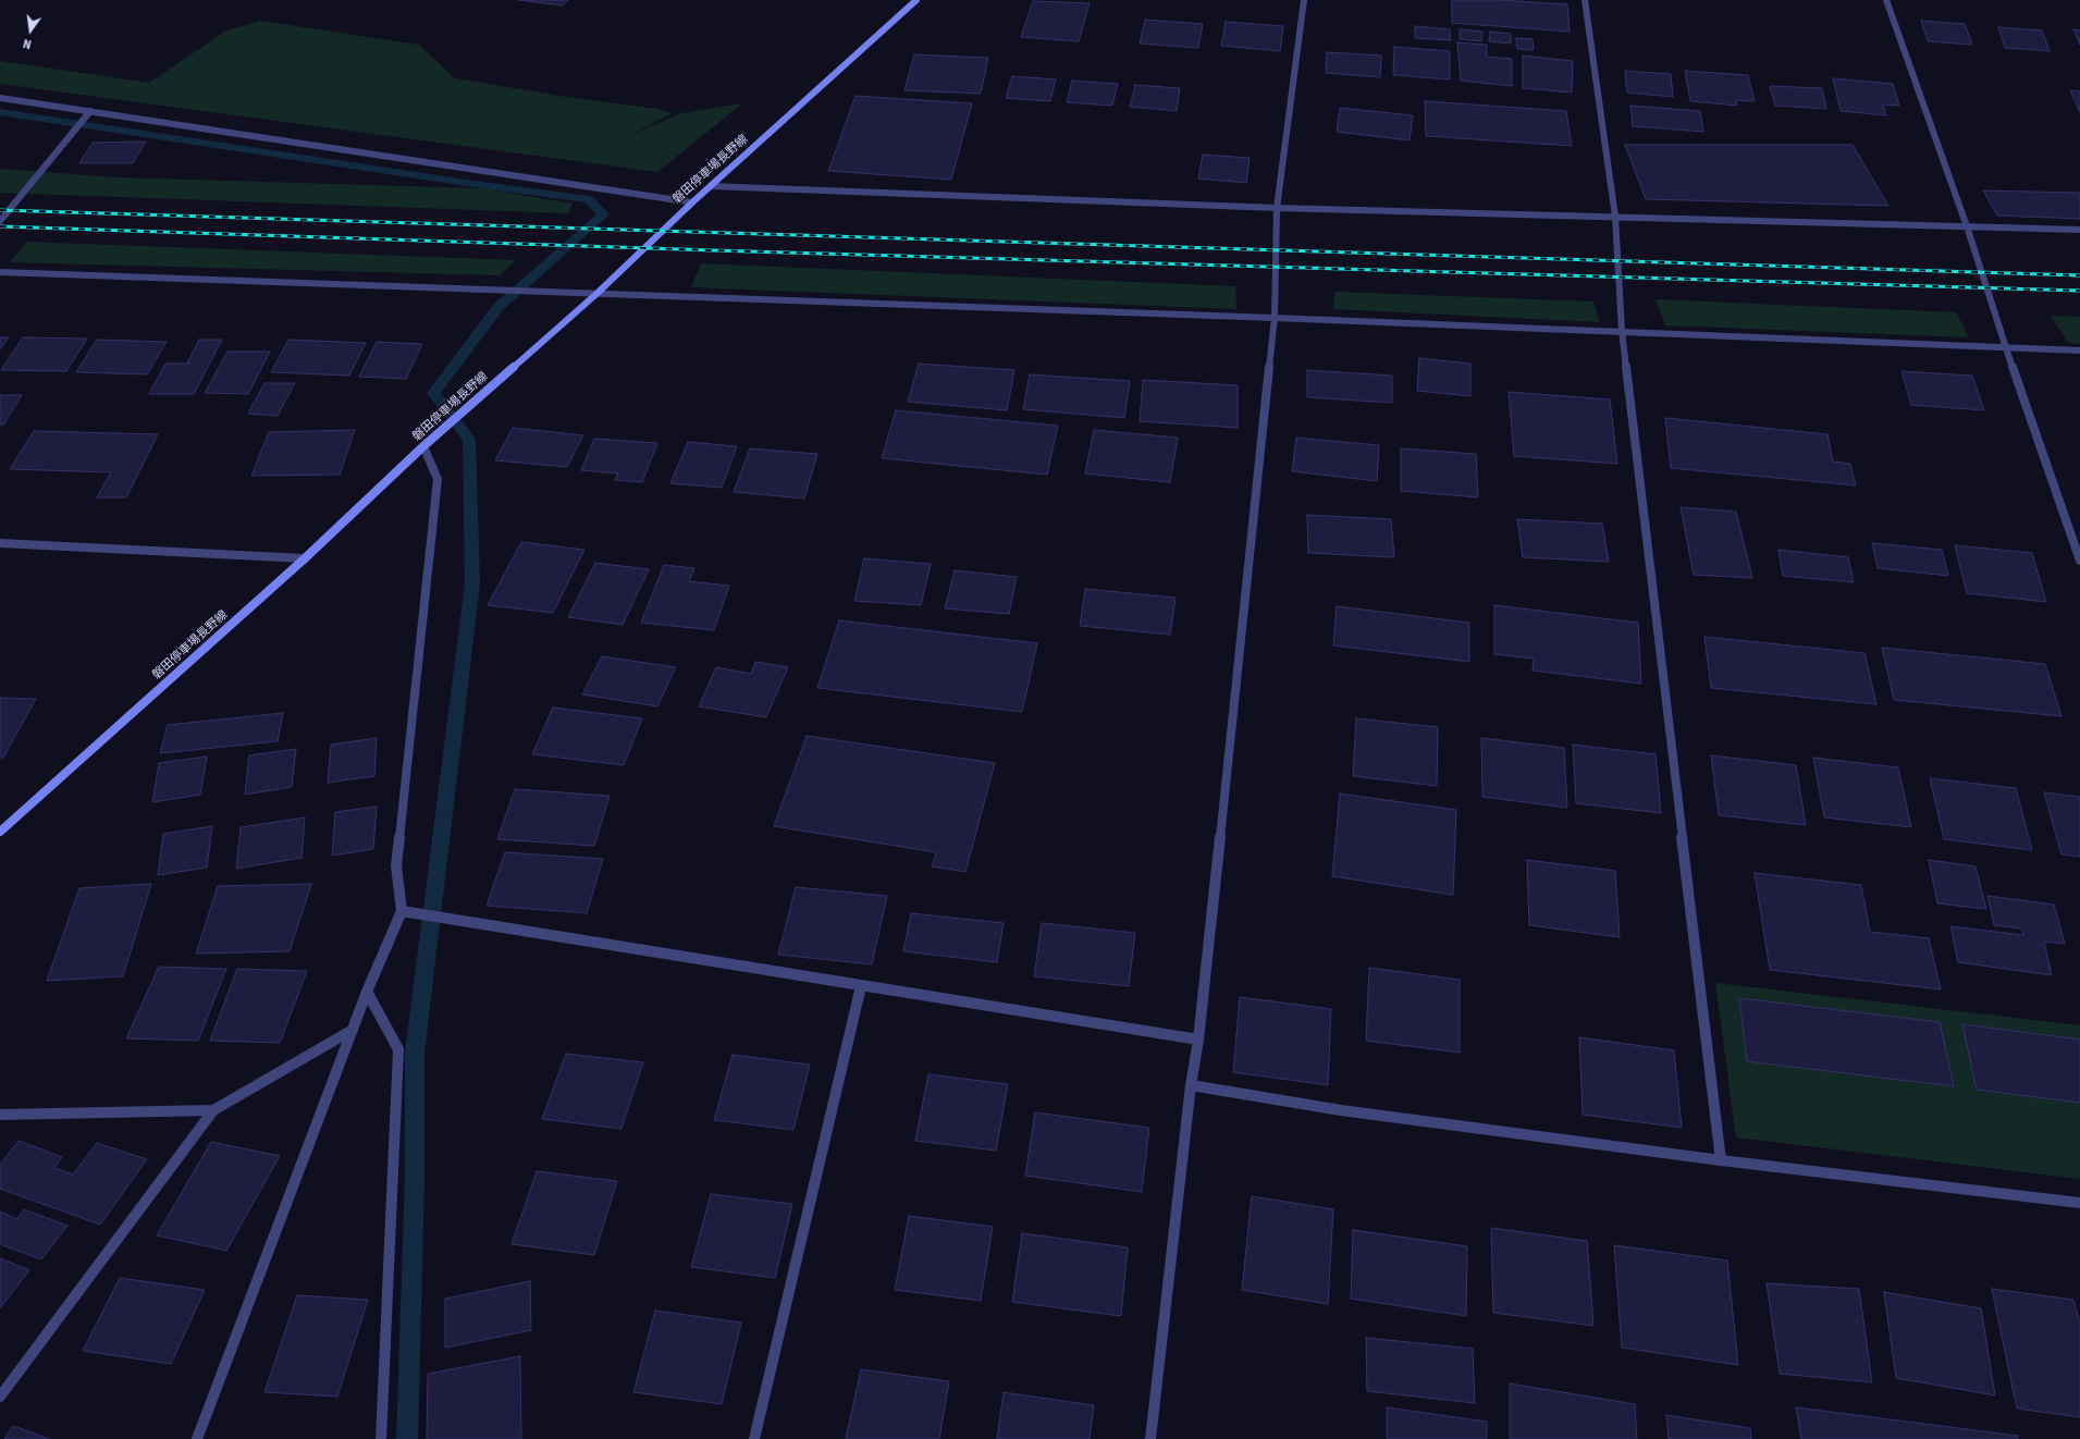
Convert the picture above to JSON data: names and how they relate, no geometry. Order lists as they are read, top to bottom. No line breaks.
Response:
{"streets":{"main road":["磐田停車場長野線"]},"north":"bottom"}
